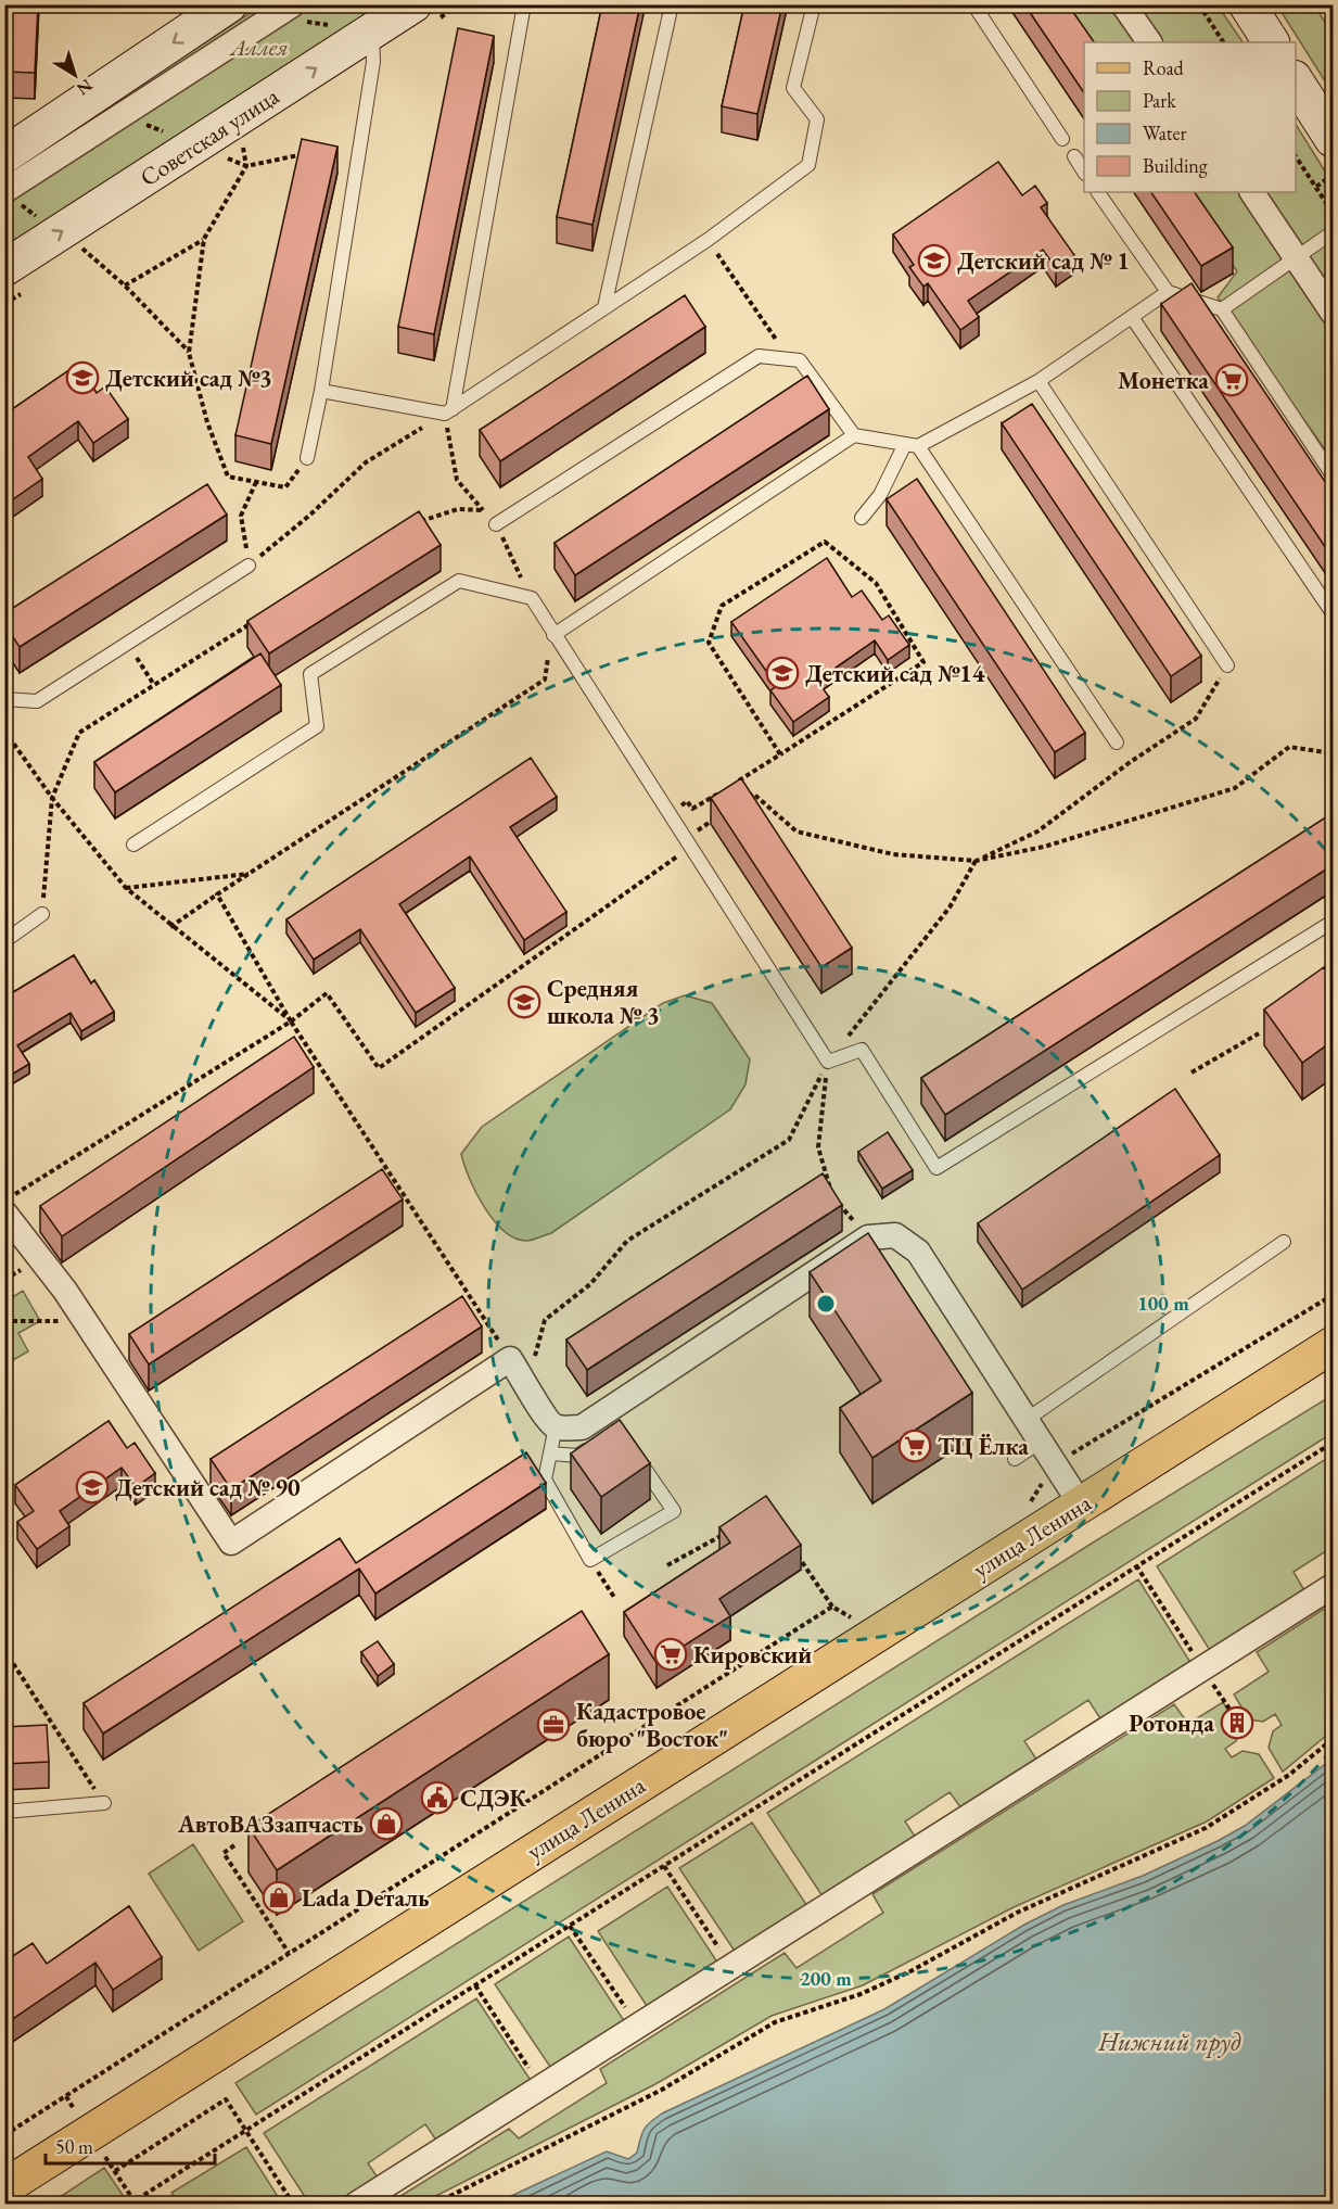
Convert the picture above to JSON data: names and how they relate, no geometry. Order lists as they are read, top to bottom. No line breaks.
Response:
{"streets":{"main road":["улица Ленина"],"street":["Советская улица"]},"water":["Нижний пруд"],"parks":["Аллея"],"places":{"school or university":["Детский сад № 1","Детский сад №3","Детский сад №14","Средняя школа № 3","Детский сад № 90"],"supermarket":["Монетка","ТЦ Ёлка","Кировский"],"building":["Ротонда"],"office":["Кадастровое бюро \"Восток\""],"public building":["СДЭК"],"shop":["АвтоВАЗзапчасть","Lada Dеталь"]},"legend":["Road","Park","Water","Building"],"scale_bar":"50 m","north":"bottom right","rings":["100 m","200 m"]}
